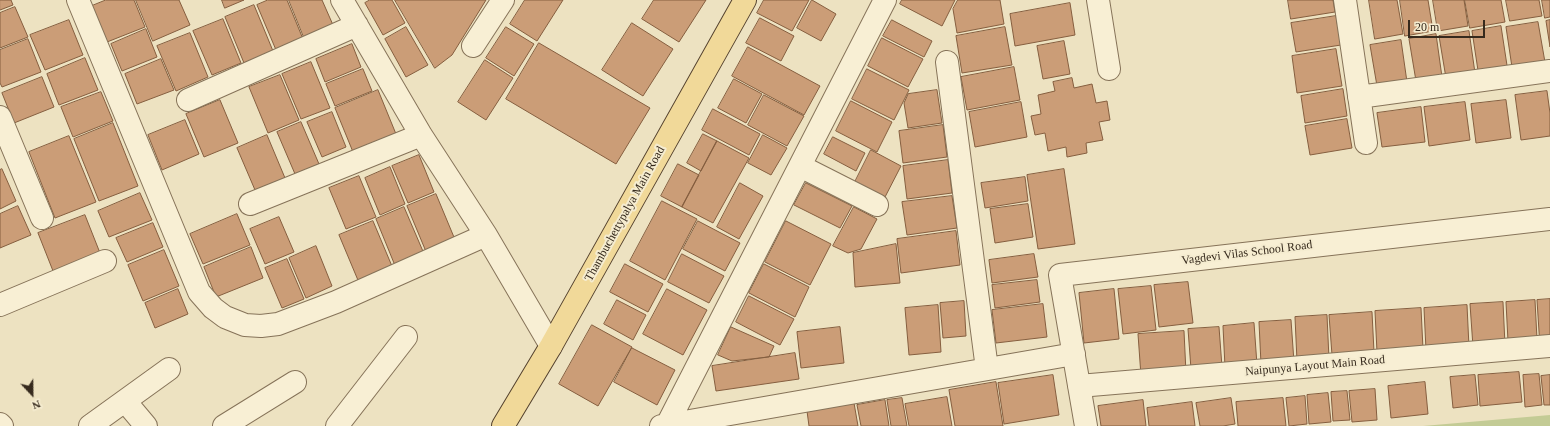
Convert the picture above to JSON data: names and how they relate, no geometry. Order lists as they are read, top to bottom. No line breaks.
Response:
{"streets":{"main road":["Thambuchettypalya Main Road"],"street":["Vagdevi Vilas School Road","Naipunya Layout Main Road"]},"scale_bar":"20 m","north":"bottom"}
